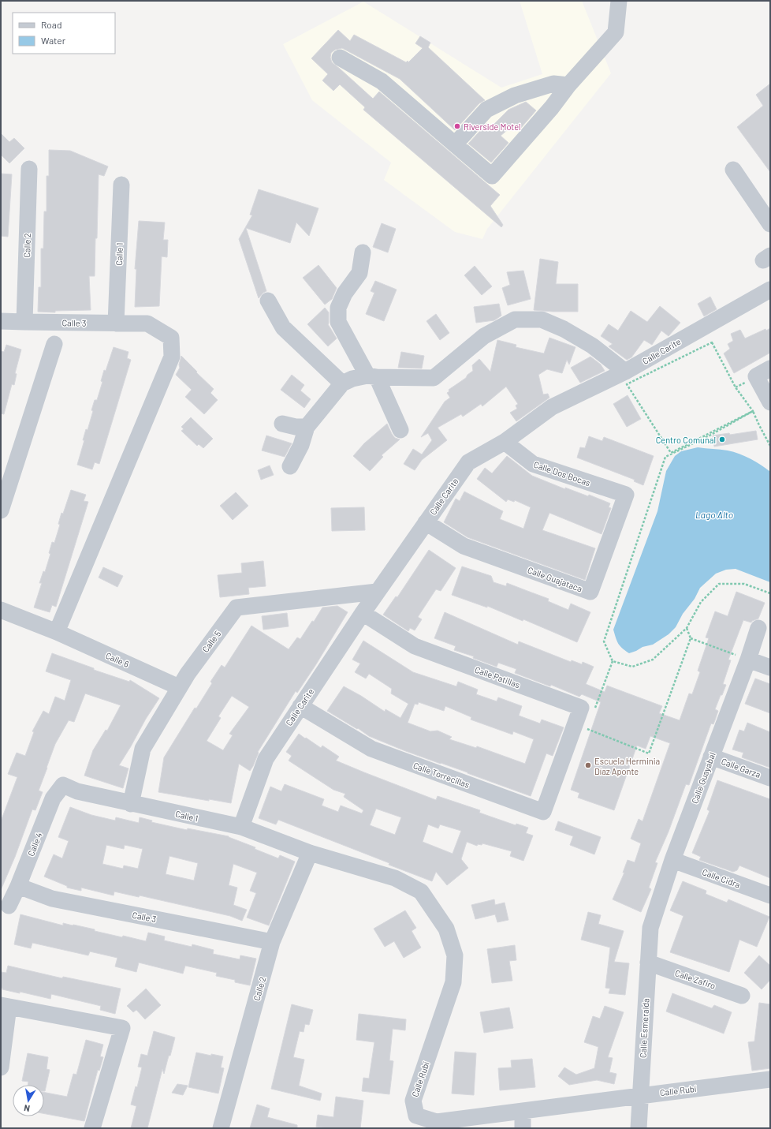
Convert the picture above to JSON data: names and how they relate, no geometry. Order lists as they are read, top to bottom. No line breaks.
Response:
{"streets":{"street":["Calle 2","Calle 1","Calle 3","Calle Carite","Calle Dos Bocas","Calle Guajataca","Calle 5","Calle 6","Calle Patillas","Calle Garza","Calle Torrecillas","Calle Guayabal","Calle 4","Calle Cidra","Calle Zafiro","Calle Esmeralda","Calle Rubí"]},"crossings":[["Calle 2","Calle 1"],["Calle 2","Calle 3"],["Calle 2","Calle Rubí"],["Calle 1","Calle 3"],["Calle 1","Calle Carite"],["Calle 1","Calle 5"],["Calle 1","Calle 4"],["Calle 1","Calle Rubí"],["Calle 3","Calle 6"],["Calle 3","Calle 4"],["Calle Carite","Calle Dos Bocas"],["Calle Carite","Calle Guajataca"],["Calle Carite","Calle 5"],["Calle Carite","Calle Patillas"],["Calle Carite","Calle Torrecillas"],["Calle Dos Bocas","Calle Guajataca"],["Calle 5","Calle 6"],["Calle Patillas","Calle Torrecillas"],["Calle Garza","Calle Guayabal"],["Calle Guayabal","Calle Cidra"],["Calle Guayabal","Calle Esmeralda"],["Calle Zafiro","Calle Esmeralda"],["Calle Esmeralda","Calle Rubí"]],"water":["Lago Alto"],"places":["Riverside Motel","Centro Comunal","Escuela Herminia Díaz Aponte"],"legend":["Road","Water"],"north":"bottom"}
